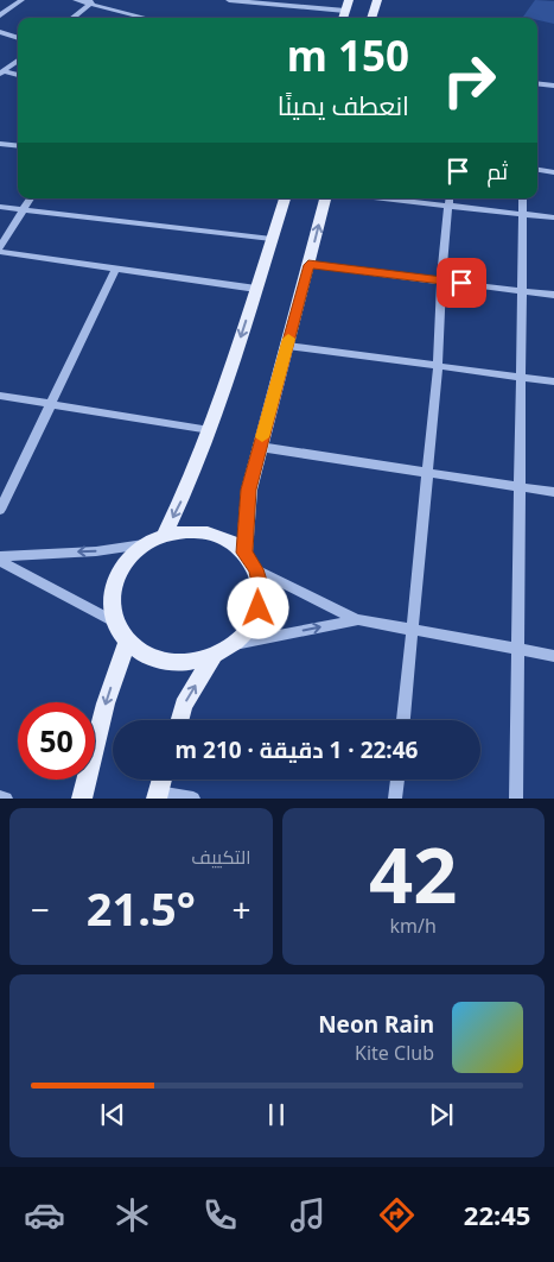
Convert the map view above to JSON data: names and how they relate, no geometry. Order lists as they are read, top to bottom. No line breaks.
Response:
{"page":{"turn":["150 m","انعطف يمينًا"],"then":"ثم","limit":"50","trip":"22:46 · 1 دقيقة · 210 m","tile":[["42","km/h"],"التكييف"],"heat":["−","21.5°","+"],"song":["Neon Rain","Kite Club"],"tabs":"22:45"}}
